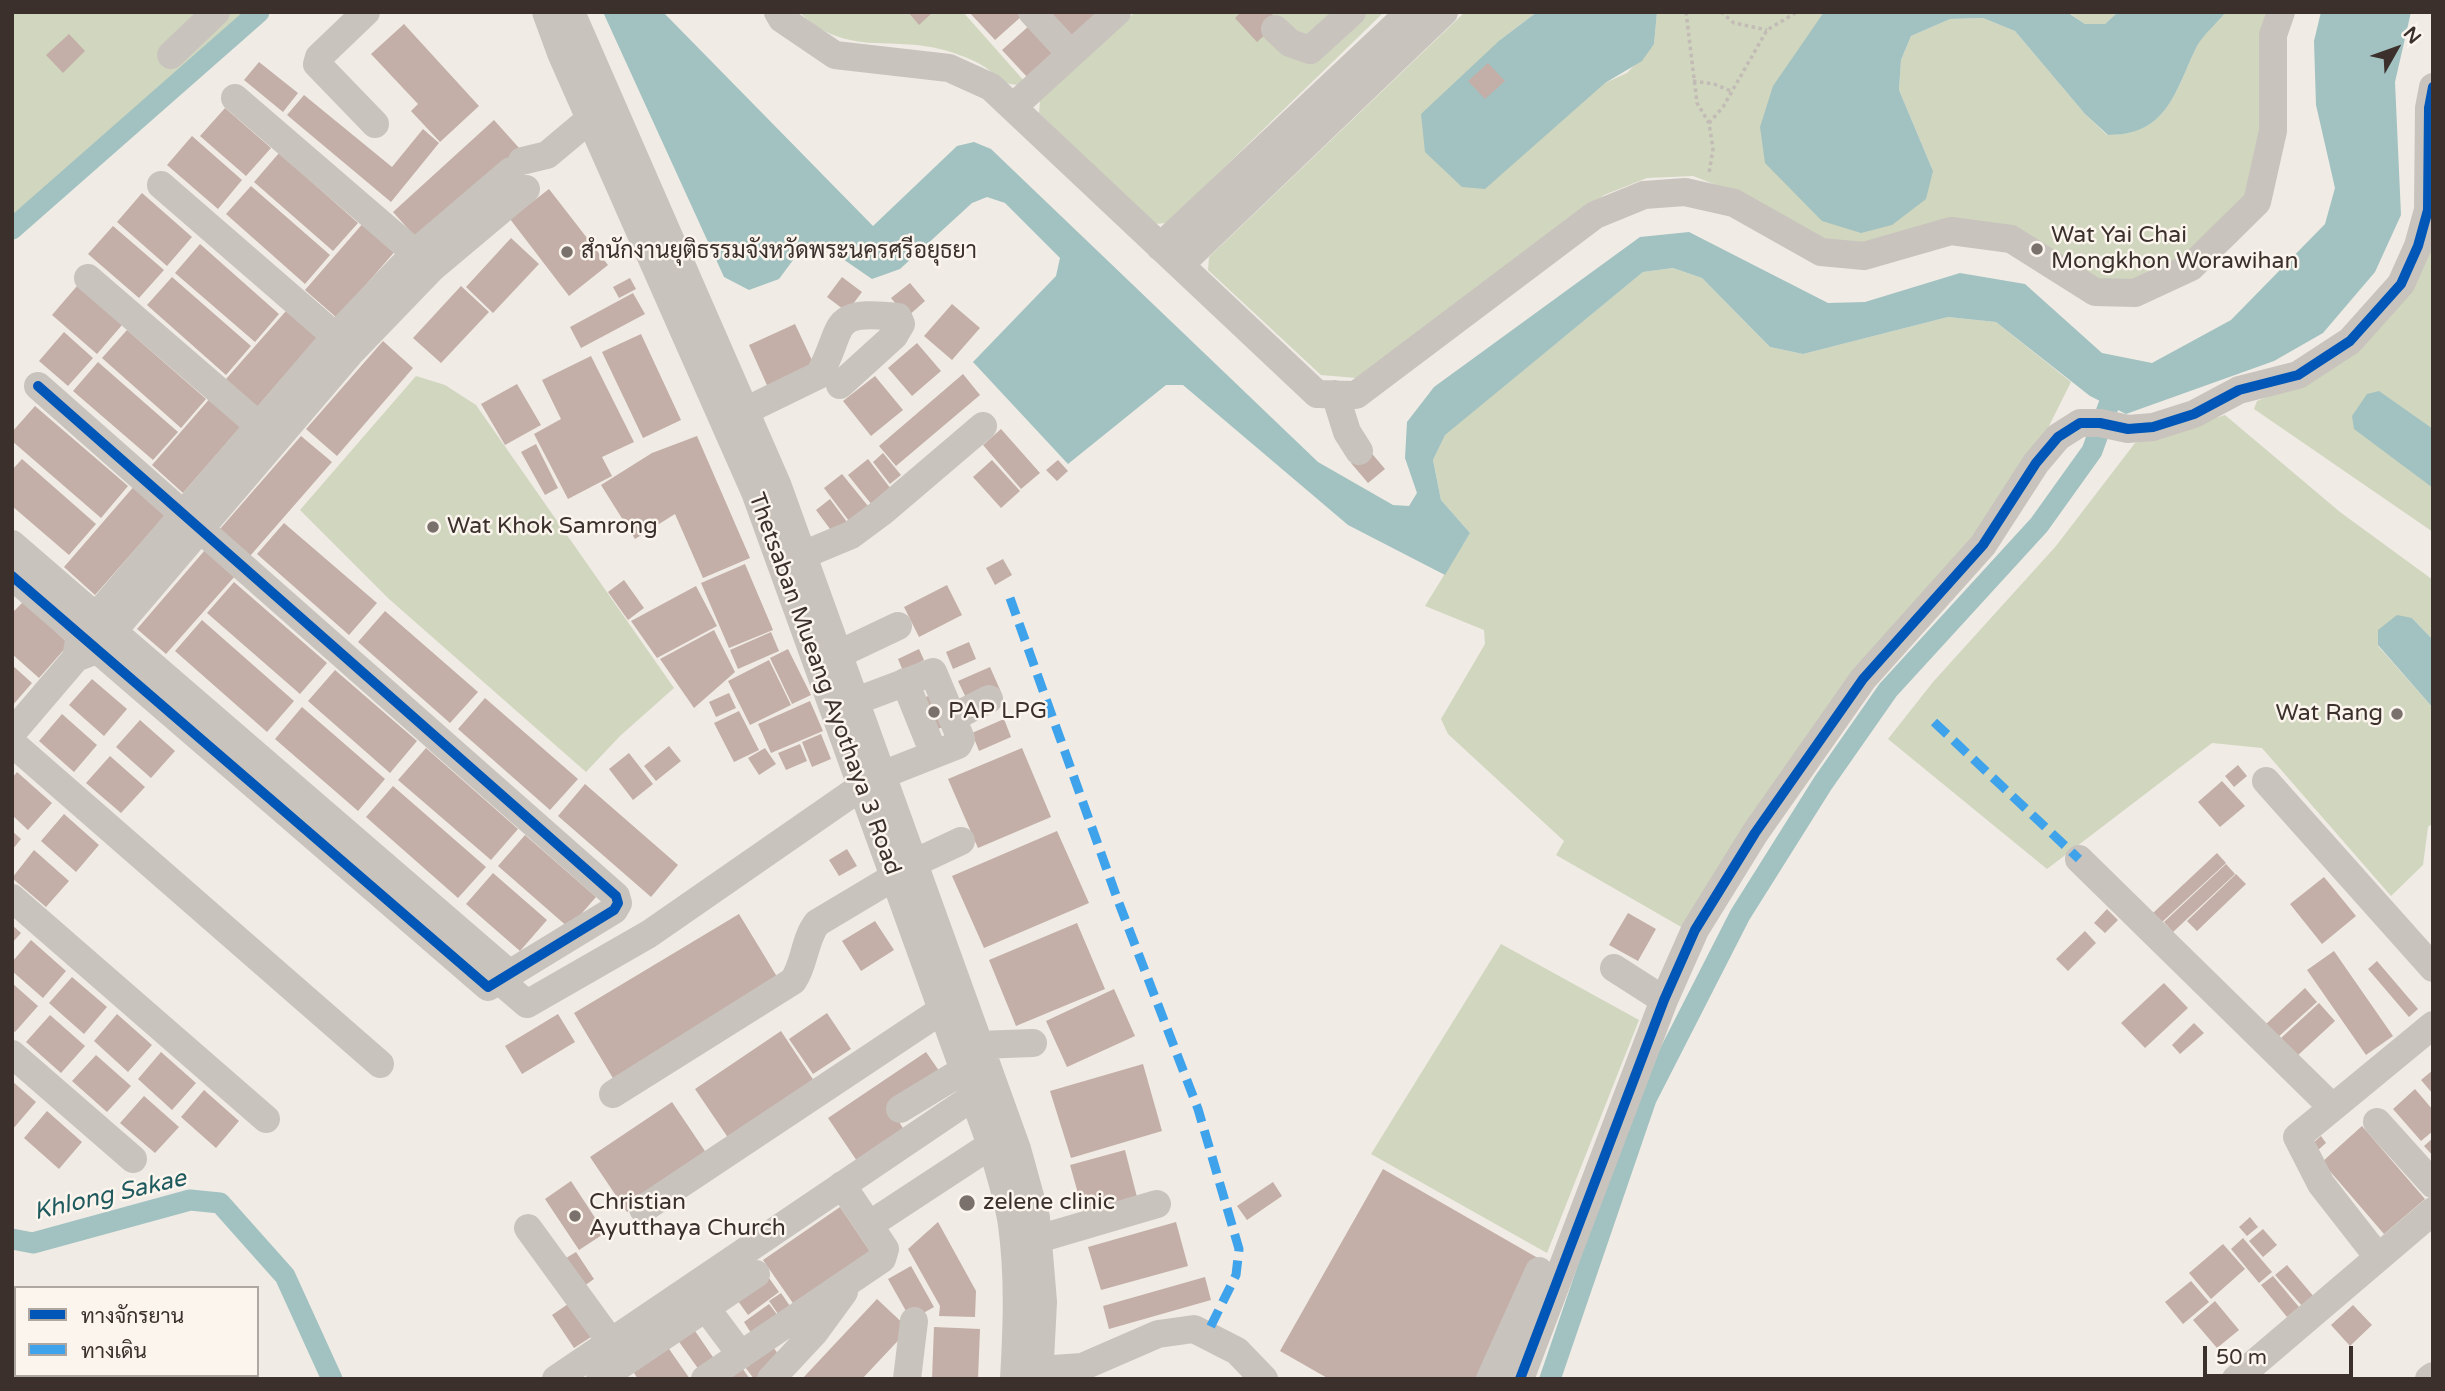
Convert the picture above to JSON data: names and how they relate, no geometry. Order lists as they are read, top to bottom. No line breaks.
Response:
{"streets":{"street":["Thetsaban Mueang Ayothaya 3 Road"]},"water":["Khlong Sakae"],"places":["Wat Yai Chai Mongkhon Worawihan","สำนักงานยุติธรรมจังหวัดพระนครศรีอยุธยา","Wat Khok Samrong","PAP LPG","Wat Rang","zelene clinic","Christian Ayutthaya Church"],"legend":["ทางจักรยาน","ทางเดิน"],"scale_bar":"50 m","north":"top right"}
